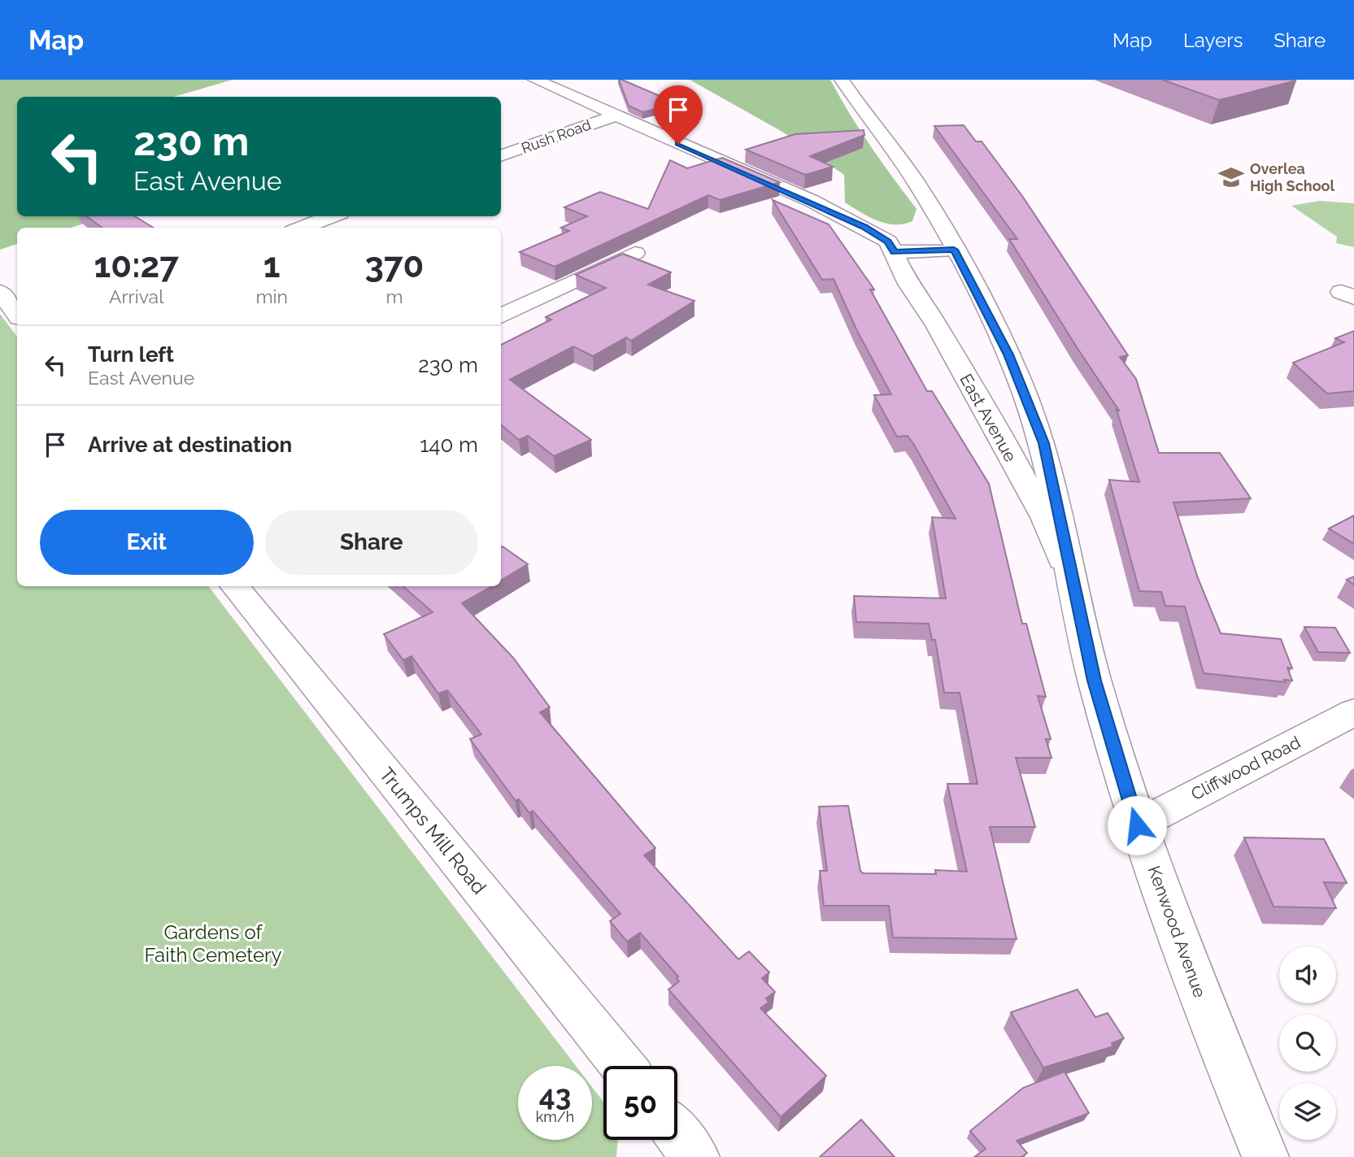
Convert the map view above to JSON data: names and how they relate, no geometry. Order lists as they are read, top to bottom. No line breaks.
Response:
{"streets":{"street":["Rush Road","East Avenue","Cliffwood Road","Trumps Mill Road","Kenwood Avenue"]},"crossings":[["Rush Road","East Avenue"],["East Avenue","Kenwood Avenue"],["Cliffwood Road","Kenwood Avenue"]],"parks":["Gardens of Faith Cemetery"],"places":{"school or university":["Overlea High School"]},"page":{"header":"Map","nav":["Map","Layers","Share"],"turn":["230 m","East Avenue"],"eta":["10:27","Arrival","1","min","370","m"],"list":[{"name":"Turn left","note":"East Avenue","value":"230 m"},{"name":"Arrive at destination","value":"140 m"}],"buttons":["Exit","Share"],"speed":"43 km/h","limit":"50"}}
